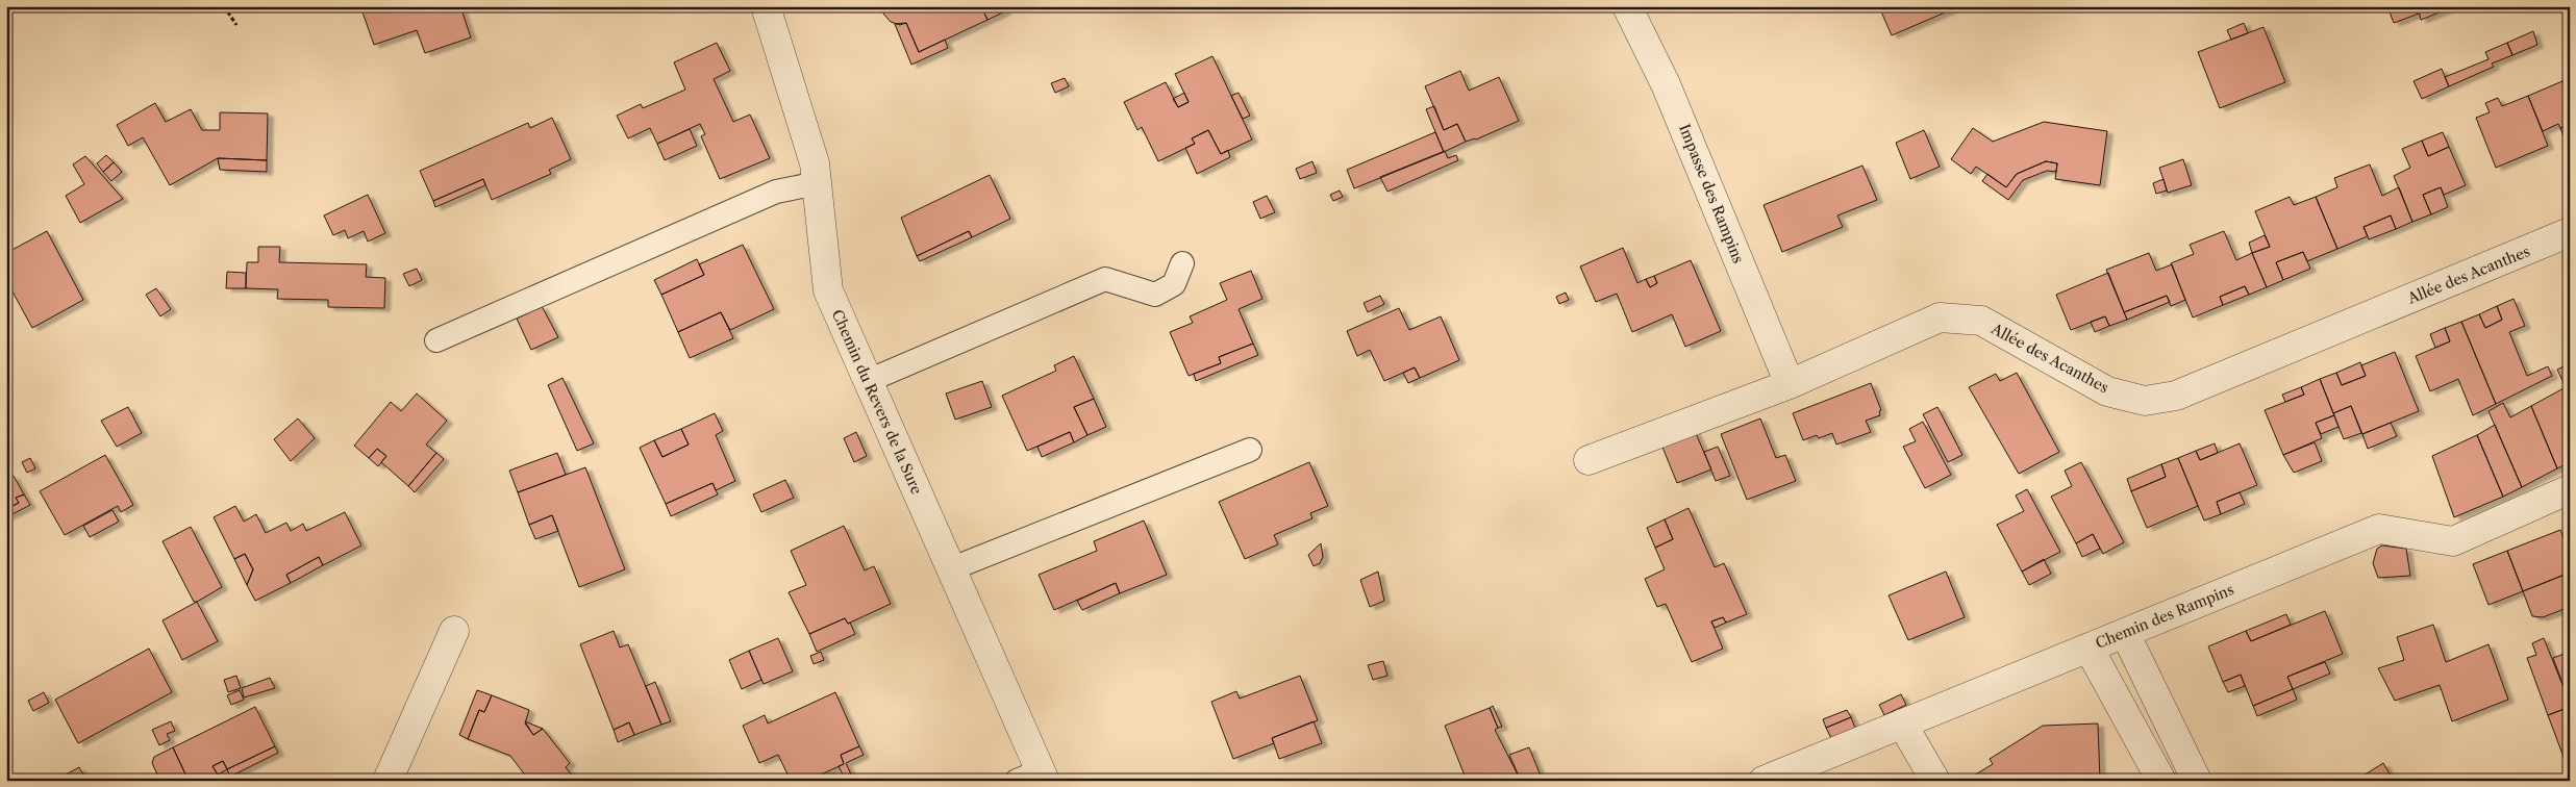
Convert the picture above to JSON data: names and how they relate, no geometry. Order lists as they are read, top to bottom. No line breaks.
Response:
{"streets":{"street":["Impasse des Rampins","Allée des Acanthes","Chemin du Revers de la Sure","Chemin des Rampins"]},"crossings":[["Impasse des Rampins","Allée des Acanthes"]]}
